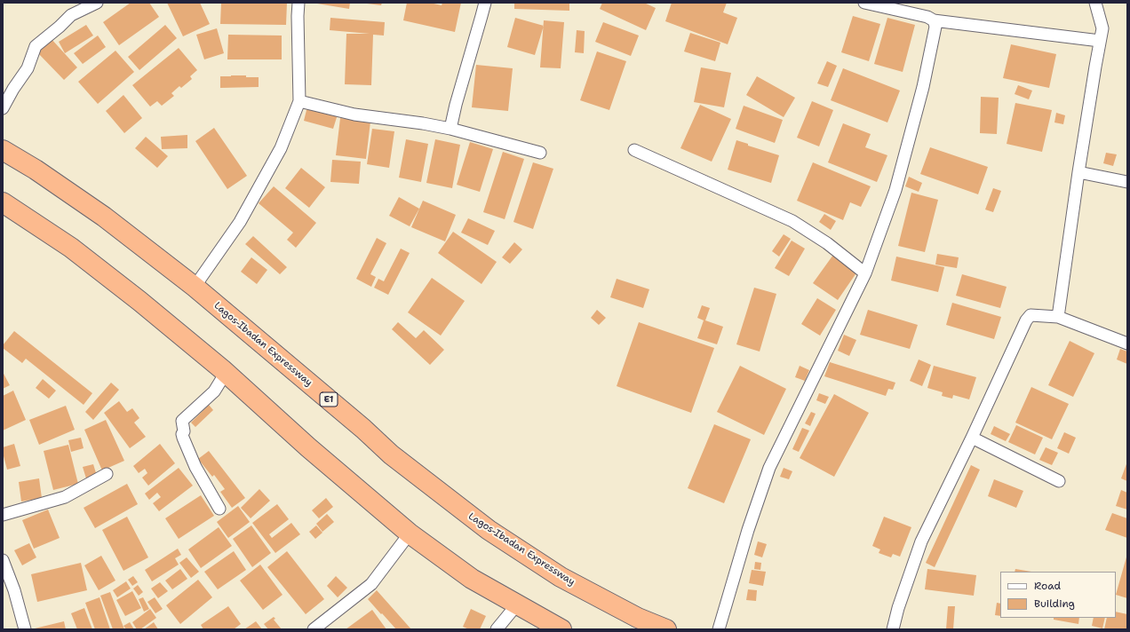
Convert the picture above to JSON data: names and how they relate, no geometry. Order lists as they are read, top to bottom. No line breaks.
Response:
{"streets":{"highway":["Lagos-Ibadan Expressway","E1"]},"legend":["Road","Building"]}
